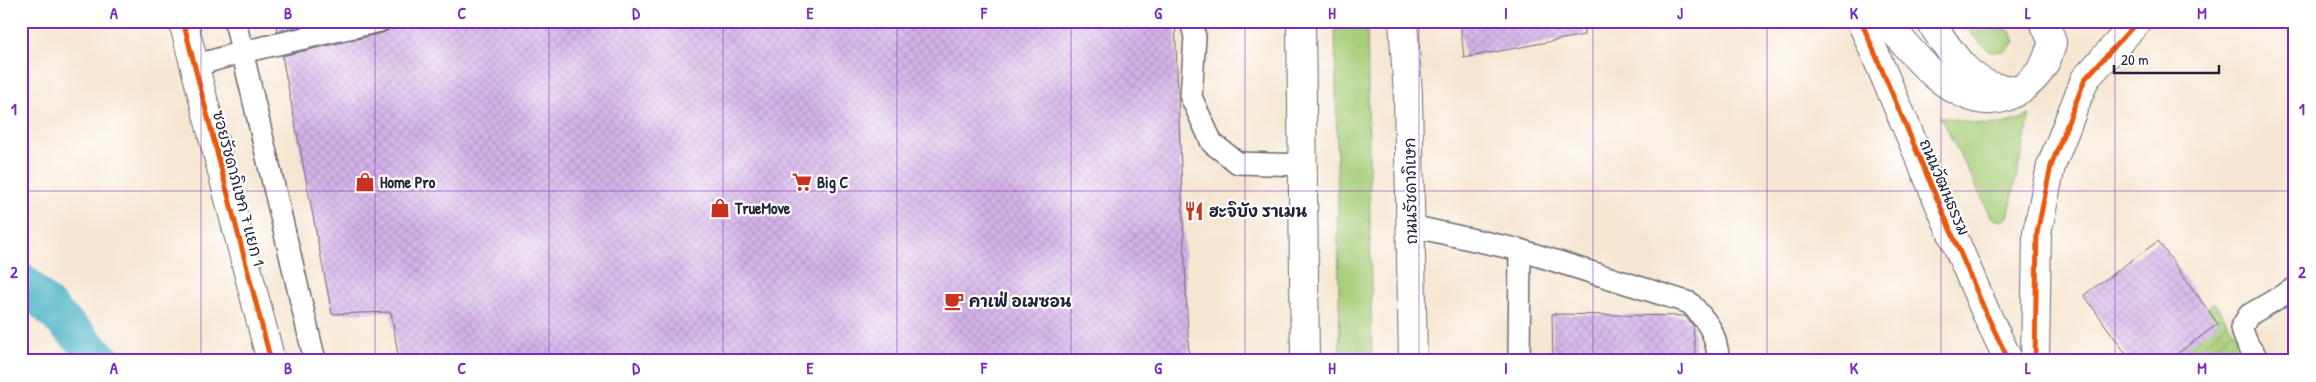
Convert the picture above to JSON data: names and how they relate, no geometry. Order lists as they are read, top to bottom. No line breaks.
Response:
{"streets":{"street":["ถนนวัฒนธรรม","ซอยรัชดาภิเษก 7 แยก 1","ถนนรัชดาภิเษก"]},"places":{"shop":["Home Pro","TrueMove"],"supermarket":["Big C"],"restaurant":["ฮะจิบัง ราเมน"],"cafe":["คาเฟ่ อเมซอน"]},"scale_bar":"20 m","grid":{"columns":["A","B","C","D","E","F","G","H","I","J","K","L","M"],"rows":["1","2"]}}
